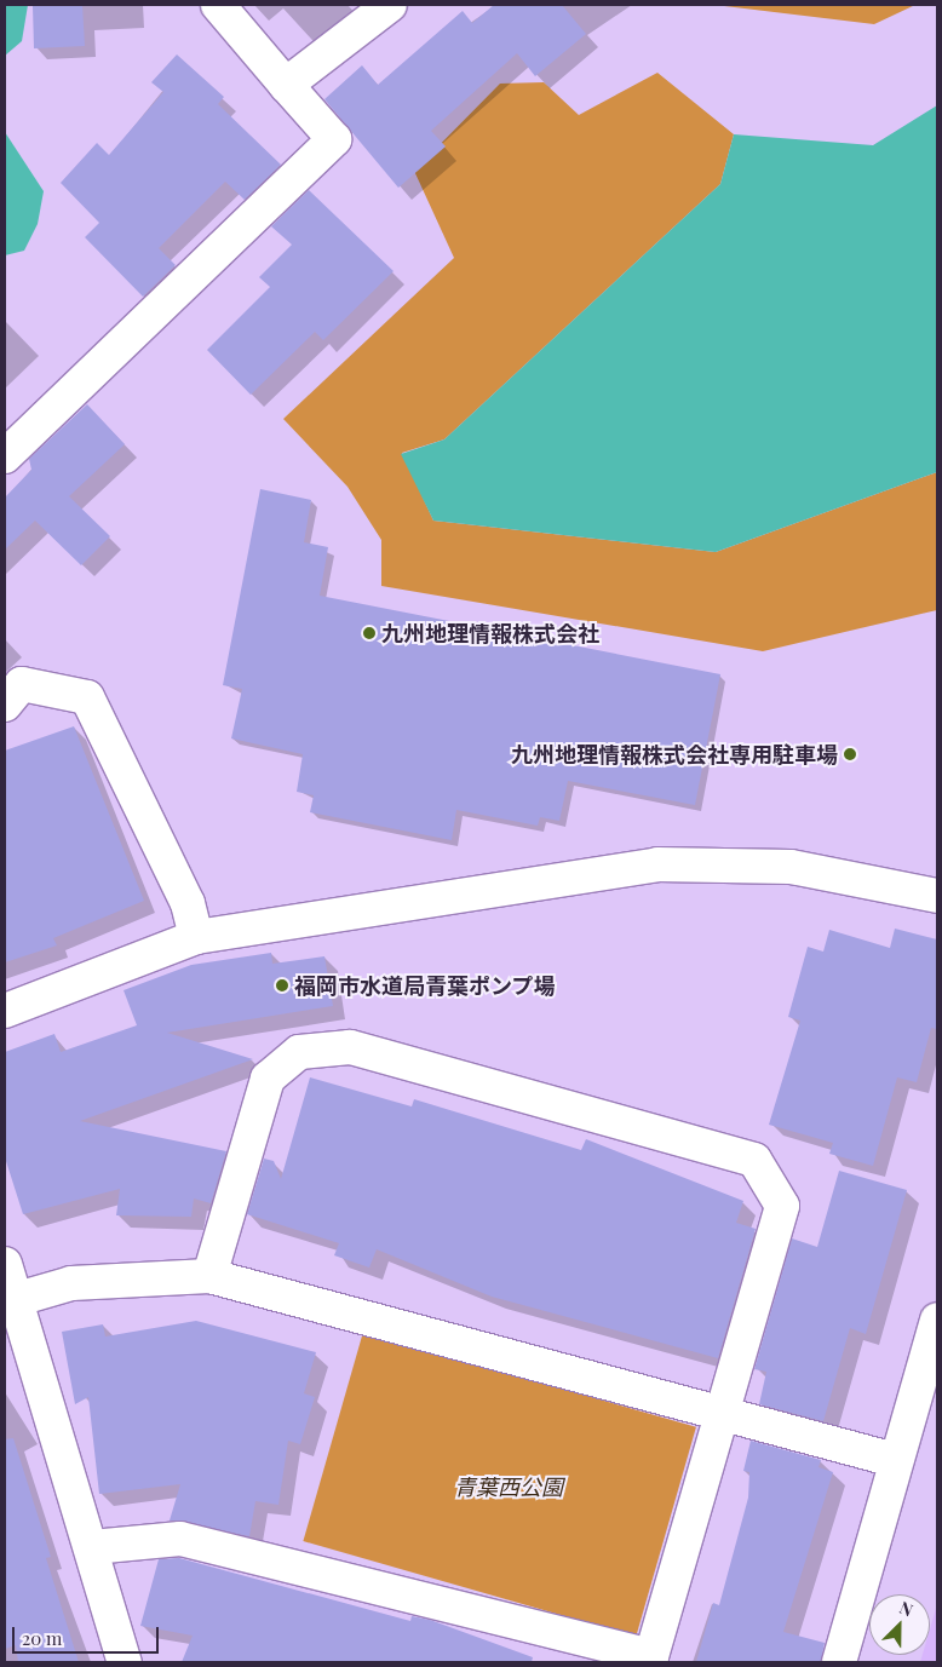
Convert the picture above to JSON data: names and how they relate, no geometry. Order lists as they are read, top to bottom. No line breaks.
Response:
{"parks":["青葉西公園"],"places":["九州地理情報株式会社","九州地理情報株式会社専用駐車場","福岡市水道局青葉ポンプ場"],"scale_bar":"20 m","north":"top right"}
